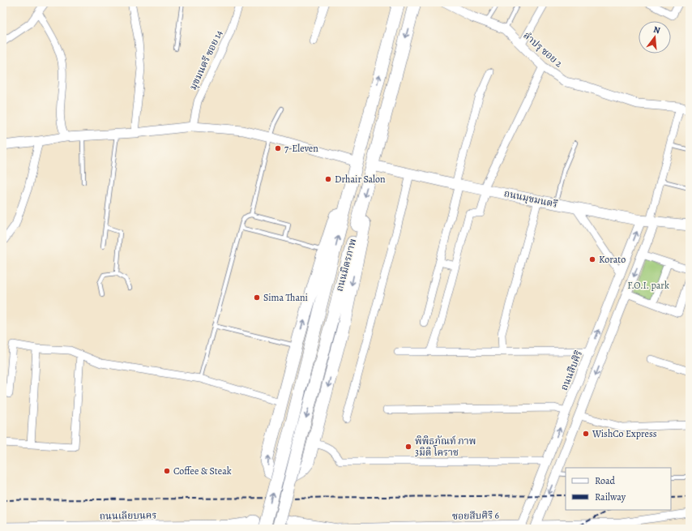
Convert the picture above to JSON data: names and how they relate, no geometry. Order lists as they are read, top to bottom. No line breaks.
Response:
{"streets":{"highway":["ถนนมิตรภาพ"],"main road":["ถนนมุขมนตรี"],"street":["ลำปรุ ซอย 2","มุขมนตรี ซอย 14","ถนนสืบศิริ","ถนนเลียบนคร","ซอยสืบศิริ 6"]},"crossings":[["ถนนมุขมนตรี","ถนนมิตรภาพ"],["ถนนมุขมนตรี","ถนนสืบศิริ"],["ถนนสืบศิริ","ซอยสืบศิริ 6"],["ถนนเลียบนคร","ซอยสืบศิริ 6"]],"parks":["F.O.I. park"],"places":["7-Eleven","Drhair Salon","Korato","Sima Thani","WishCo Express","พิพิธภัณท์ ภาพ 3มิติ โคราช","Coffee & Steak"],"legend":["Road","Railway"],"north":"top"}
